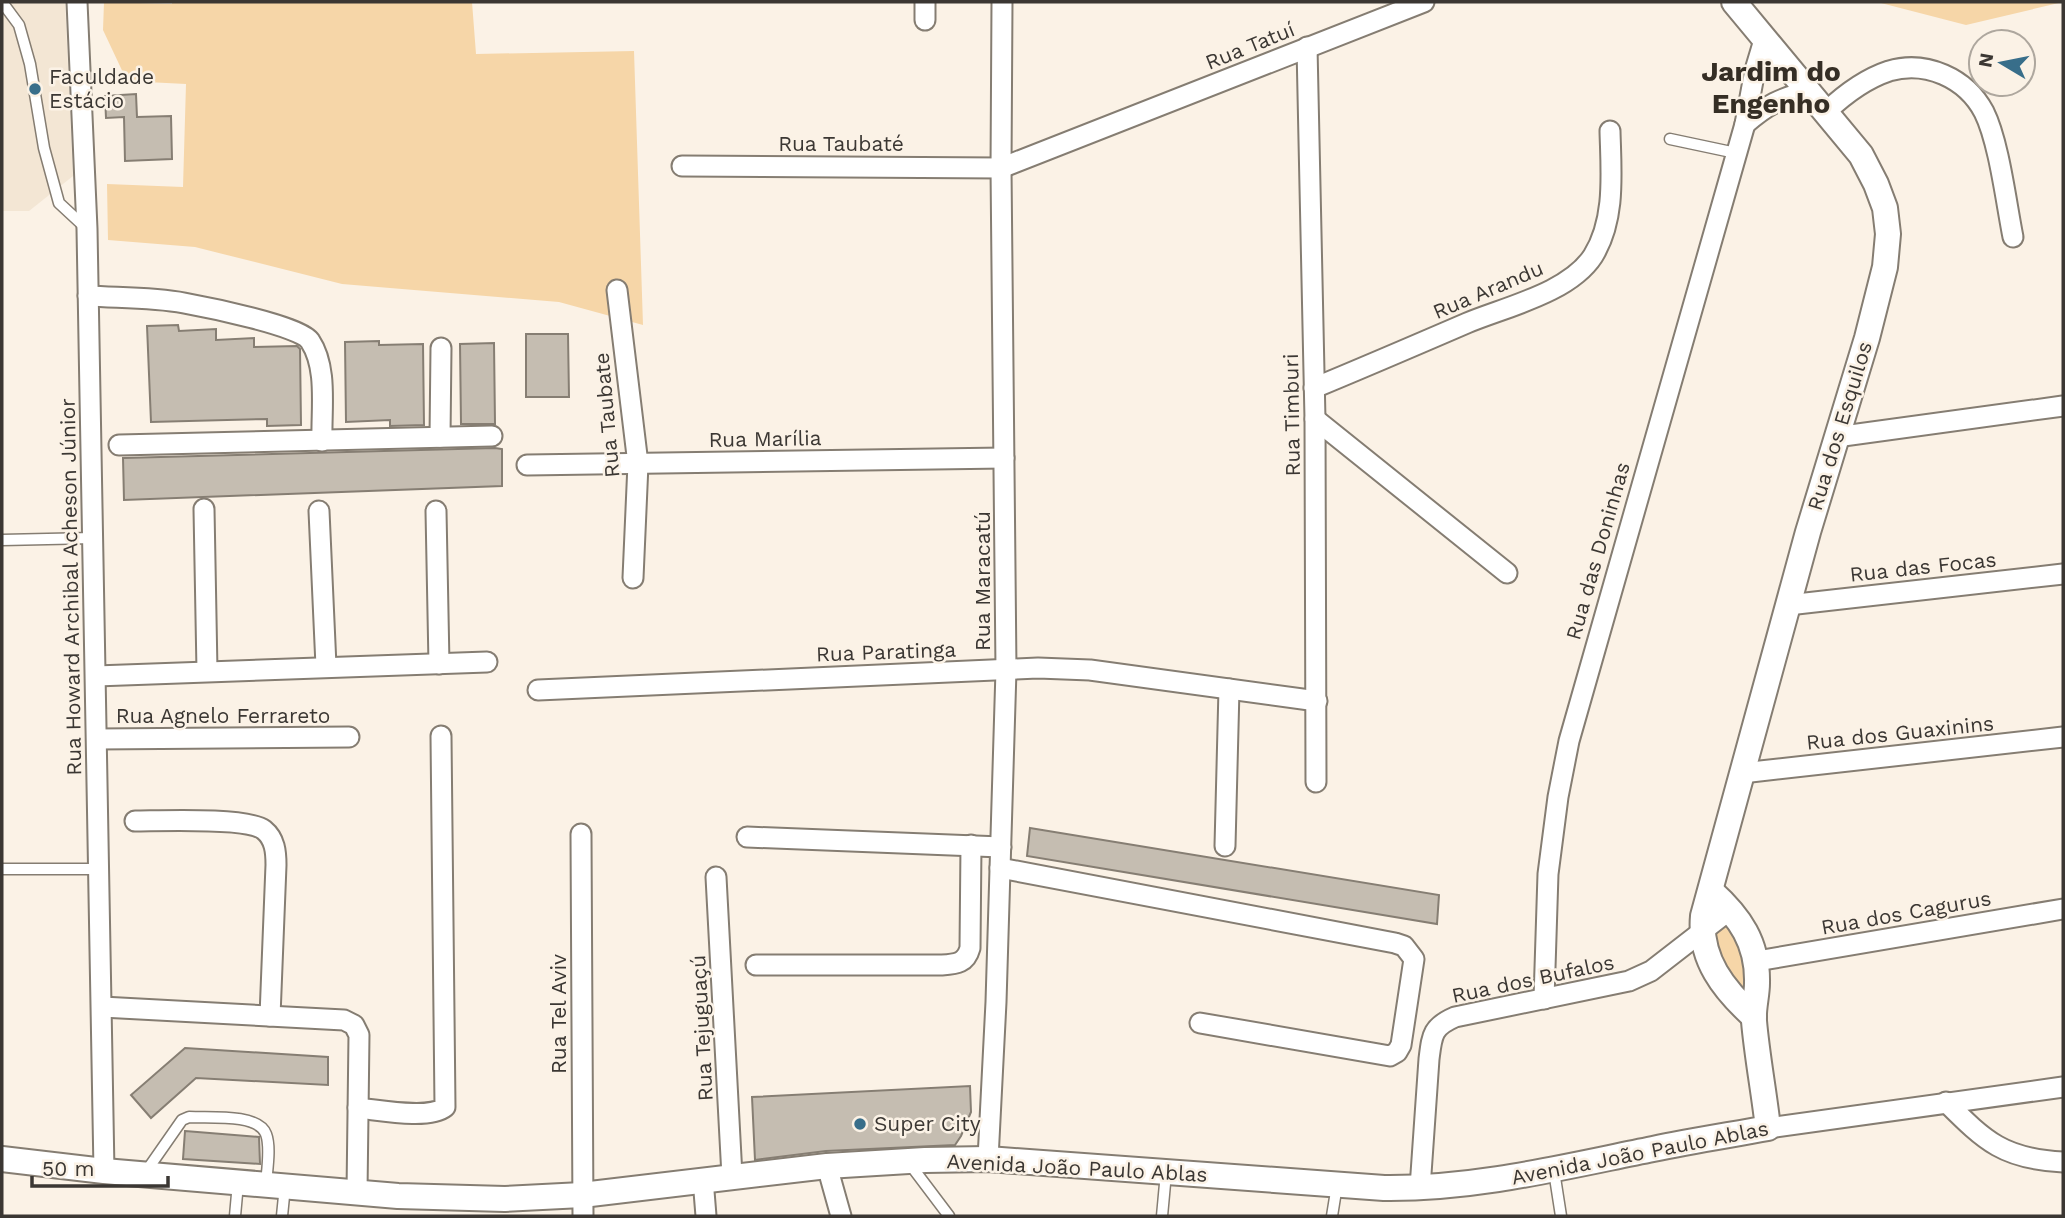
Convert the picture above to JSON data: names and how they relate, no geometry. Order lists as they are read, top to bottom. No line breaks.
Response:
{"streets":{"street":["Rua Tatuí","Rua Taubaté","Rua Arandu","Rua Taubate","Rua Timburi","Rua dos Esquilos","Rua Marília","Rua das Doninhas","Rua das Focas","Rua Maracatú","Rua Howard Archibal Acheson Júnior","Rua Paratinga","Rua Agnelo Ferrareto","Rua dos Guaxinins","Rua dos Cagurus","Rua dos Bufalos","Rua Tel Aviv","Rua Tejuguaçú","Avenida João Paulo Ablas"]},"crossings":[["Rua Tatuí","Rua Taubaté"],["Rua Tatuí","Rua Timburi"],["Rua Tatuí","Rua Maracatú"],["Rua Taubaté","Rua Maracatú"],["Rua Arandu","Rua Timburi"],["Rua Taubate","Rua Marília"],["Rua Timburi","Rua Paratinga"],["Rua dos Esquilos","Rua das Doninhas"],["Rua dos Esquilos","Rua das Focas"],["Rua dos Esquilos","Rua dos Guaxinins"],["Rua dos Esquilos","Rua dos Bufalos"],["Rua Marília","Rua Maracatú"],["Rua das Doninhas","Rua dos Bufalos"],["Rua Maracatú","Rua Paratinga"],["Rua Maracatú","Avenida João Paulo Ablas"],["Rua Howard Archibal Acheson Júnior","Rua Agnelo Ferrareto"],["Rua Howard Archibal Acheson Júnior","Avenida João Paulo Ablas"],["Rua dos Bufalos","Avenida João Paulo Ablas"],["Rua Tel Aviv","Avenida João Paulo Ablas"],["Rua Tejuguaçú","Avenida João Paulo Ablas"]],"districts":["Jardim do Engenho"],"places":["Faculdade Estácio","Super City"],"scale_bar":"50 m","north":"left"}
